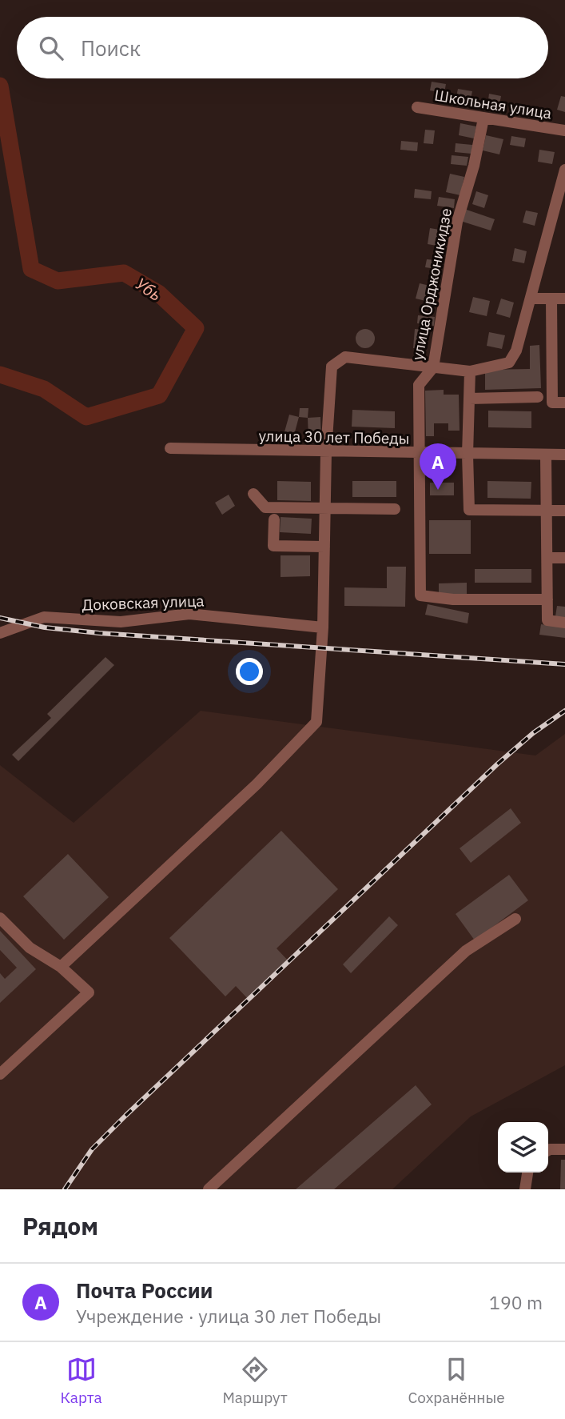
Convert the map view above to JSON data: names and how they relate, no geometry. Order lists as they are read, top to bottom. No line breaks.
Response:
{"streets":{"street":["Школьная улица","улица Орджоникидзе","улица 30 лет Победы","Доковская улица"]},"crossings":[["Школьная улица","улица Орджоникидзе"],["улица Орджоникидзе","улица 30 лет Победы"]],"water":["Убь"],"page":{"search":"Поиск","pins":"A","heading":"Рядом","list":[{"mark":"A","name":"Почта России","note":"Учреждение · улица 30 лет Победы","value":"190 m"}],"nav":["Карта","Маршрут","Сохранённые"]}}
